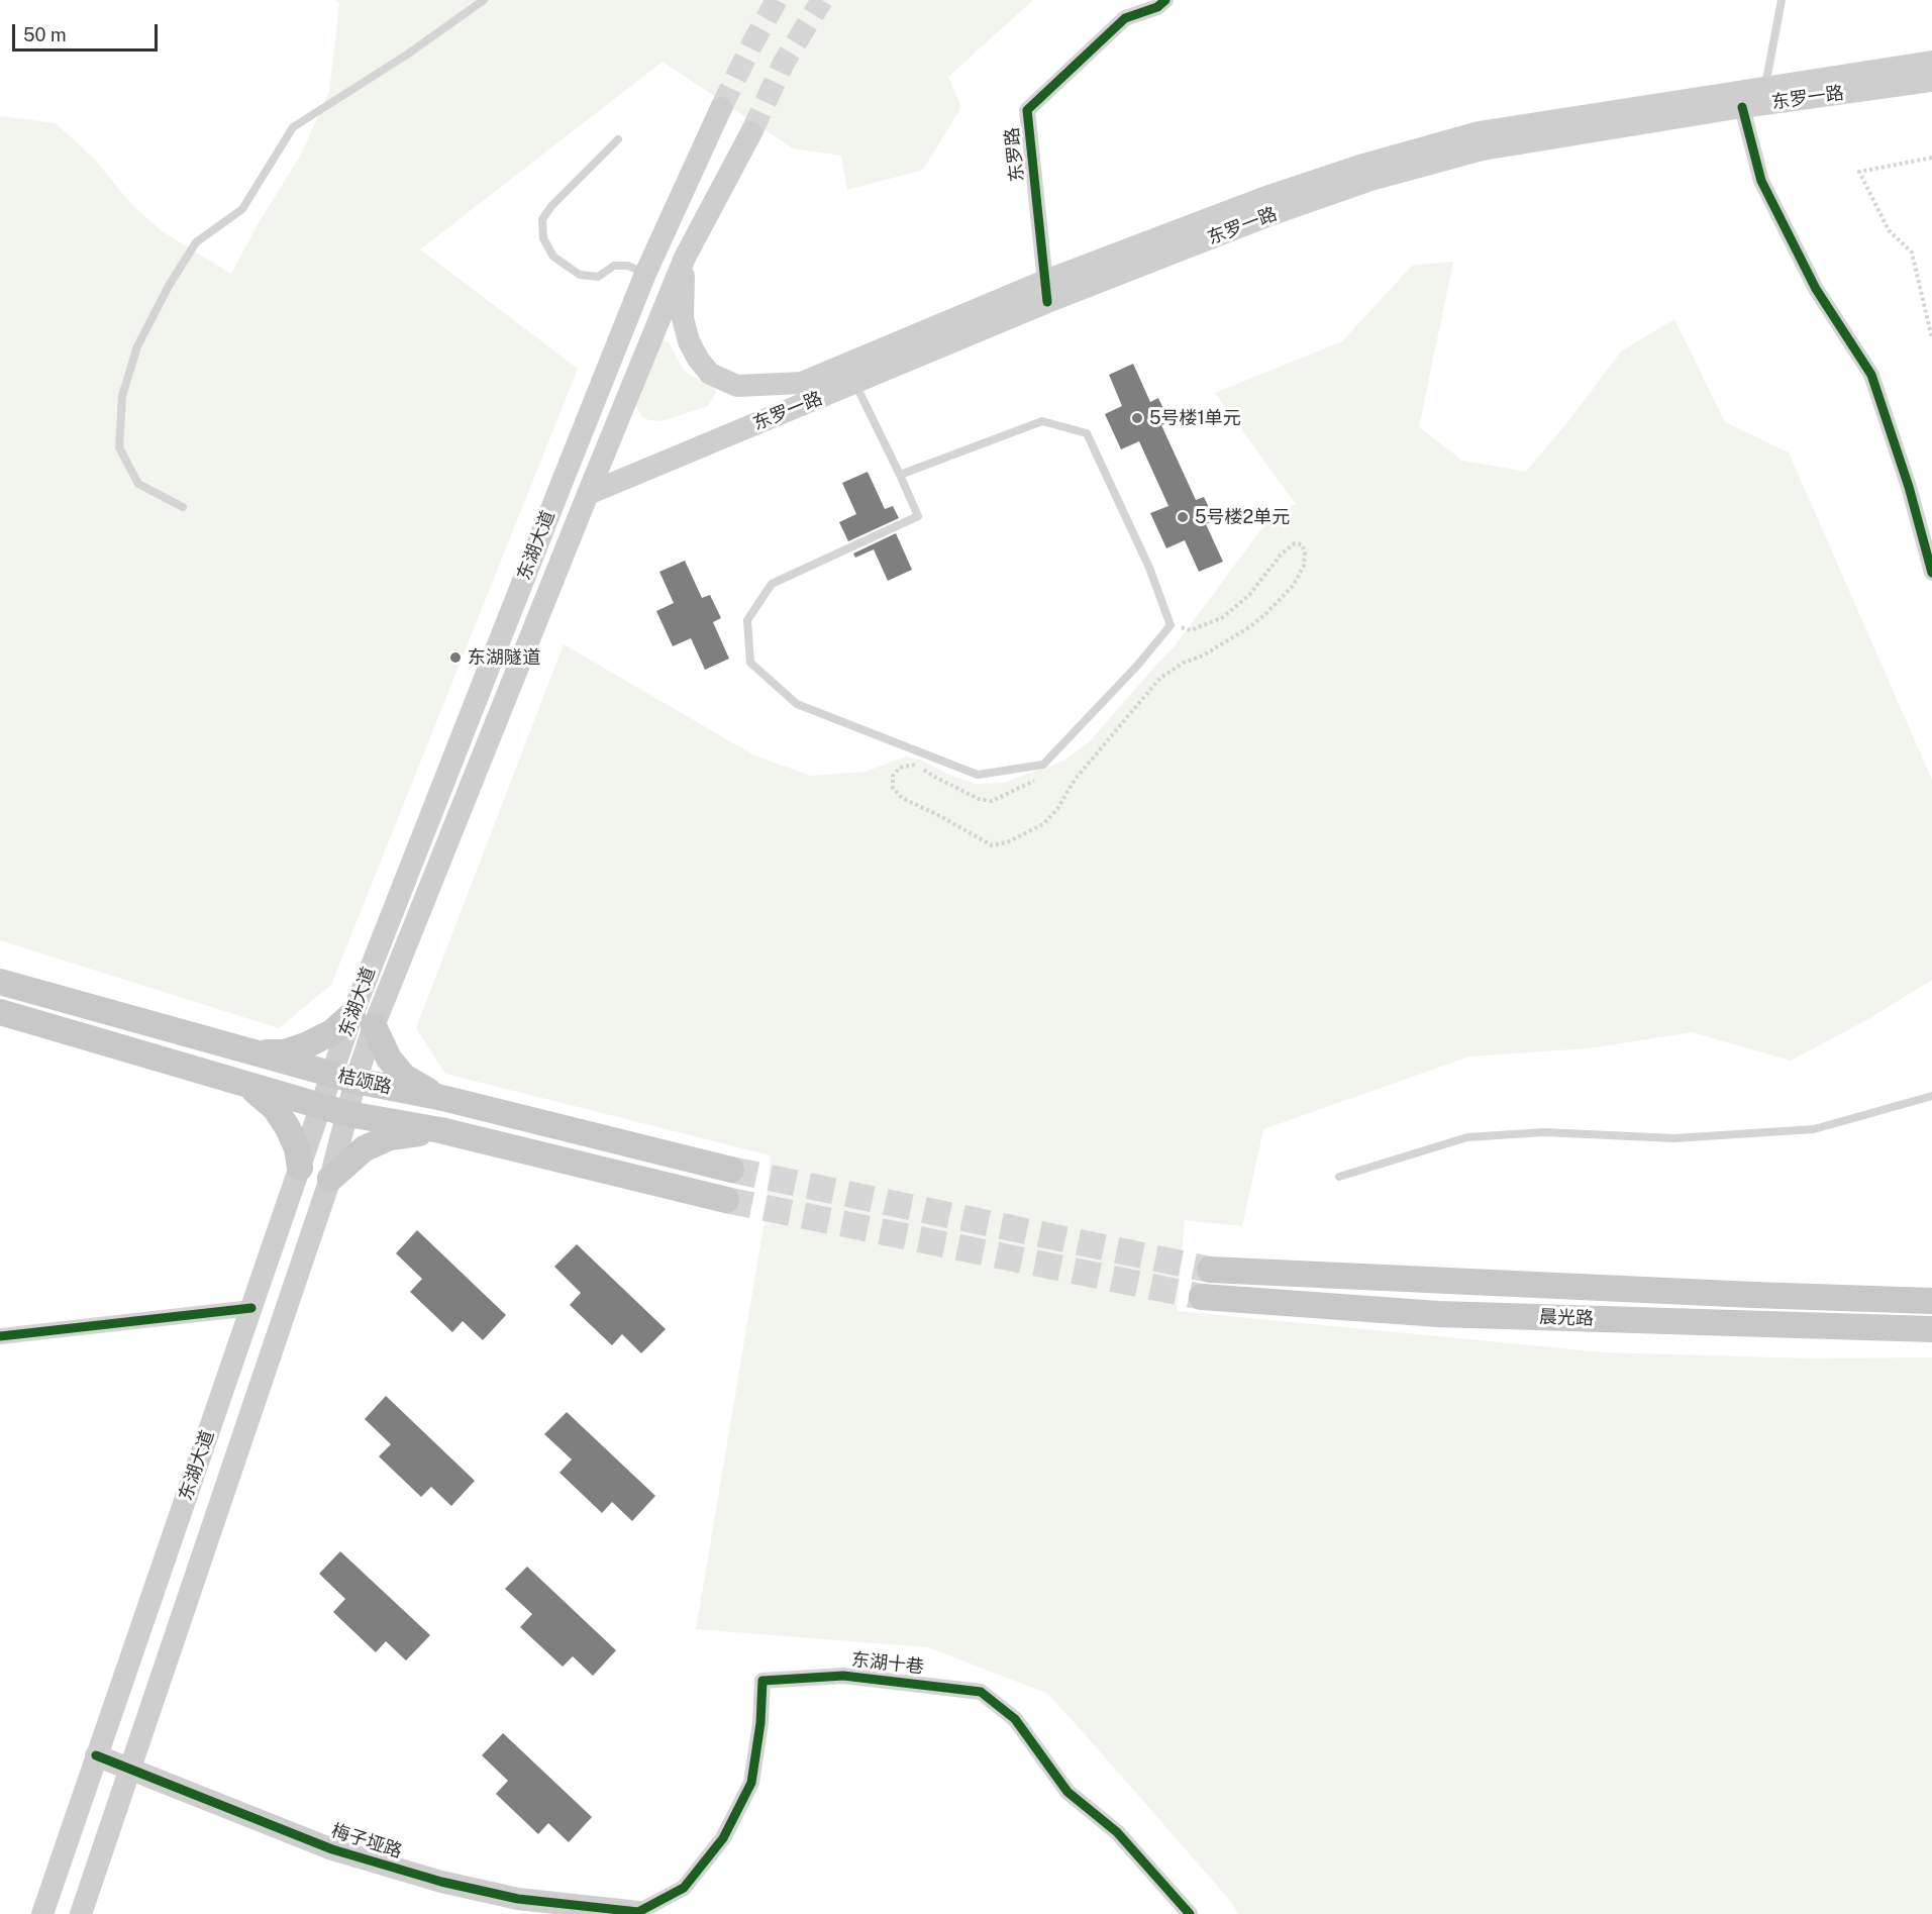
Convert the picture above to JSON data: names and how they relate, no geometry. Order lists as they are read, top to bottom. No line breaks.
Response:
{"streets":{"main road":["东罗一路","东湖大道","桔颂路","晨光路","梅子垭路"],"street":["东罗路","东湖十巷"]},"crossings":[["东罗一路","东罗路"],["东罗一路","东湖大道"],["东湖大道","桔颂路"],["东湖大道","梅子垭路"],["东湖十巷","梅子垭路"]],"places":["5号楼1单元","5号楼2单元","东湖隧道"],"scale_bar":"50 m"}
